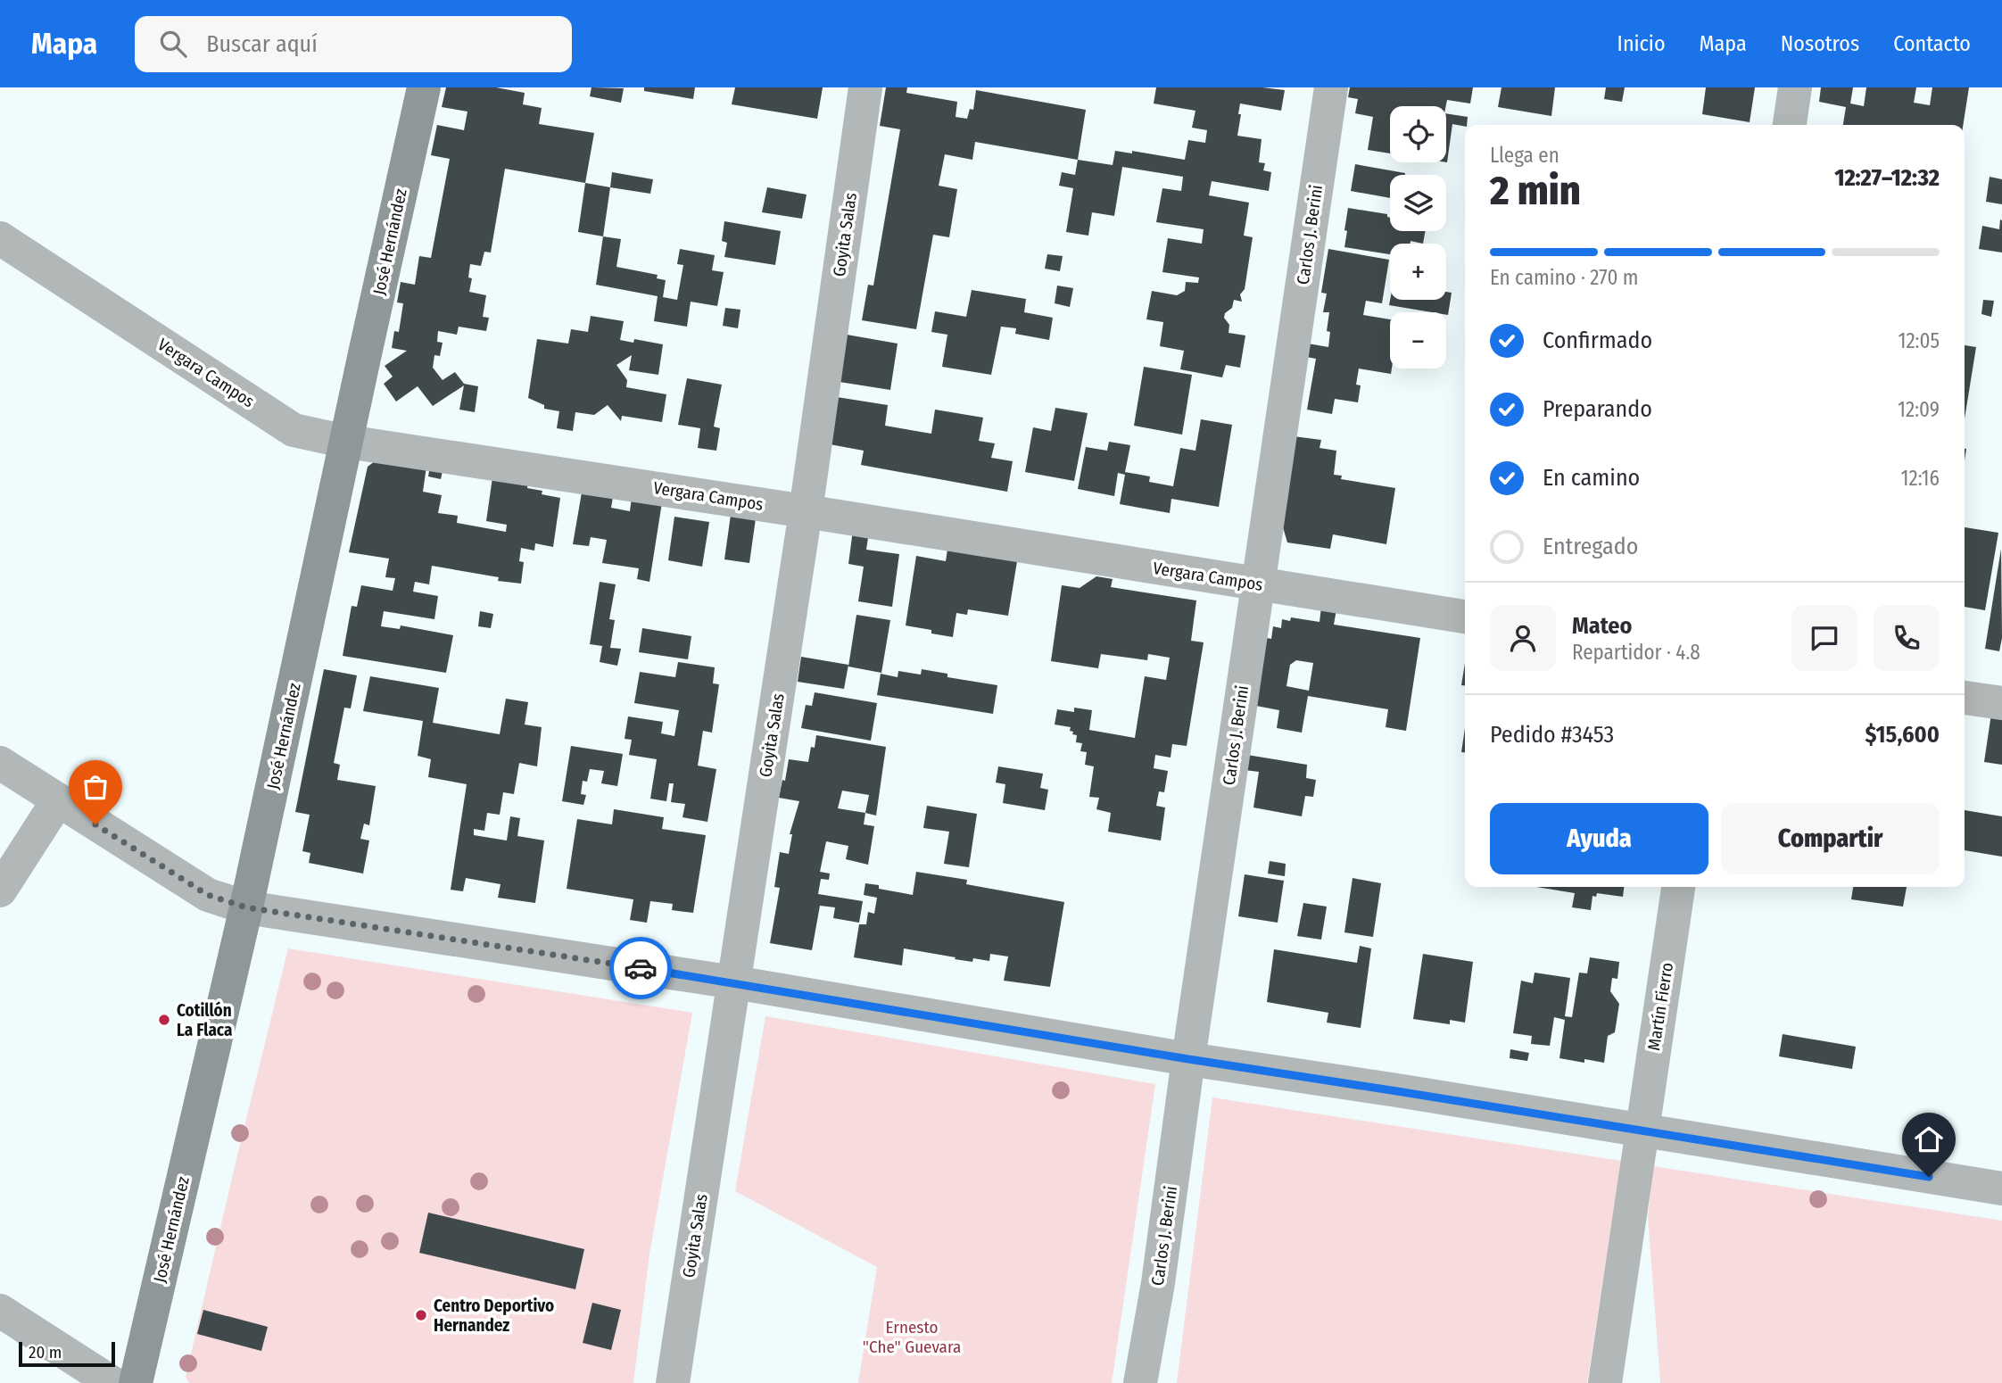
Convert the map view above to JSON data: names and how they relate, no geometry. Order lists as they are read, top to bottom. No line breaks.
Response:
{"streets":{"street":["Goyita Salas","Carlos J. Berini","José Hernández","Vergara Campos","Martín Fierro"]},"crossings":[["Goyita Salas","Vergara Campos"],["Carlos J. Berini","Vergara Campos"],["José Hernández","Vergara Campos"]],"parks":["Ernesto \"Che\" Guevara"],"places":["Cotillón La Flaca","Centro Deportivo Hernandez"],"scale_bar":"20 m","page":{"header":"Mapa","search":"Buscar aquí","nav":["Inicio","Mapa","Nosotros","Contacto"],"map_buttons":["+","−"],"heading":["2 min","Llega en","12:27–12:32"],"panel":["Mateo","Repartidor · 4.8","Pedido #3453","$15,600"],"bar":"En camino · 270 m","list":[["Confirmado","12:05"],["Preparando","12:09"],["En camino","12:16"],"Entregado"],"buttons":["Ayuda","Compartir"],"scale":"20 m"}}
